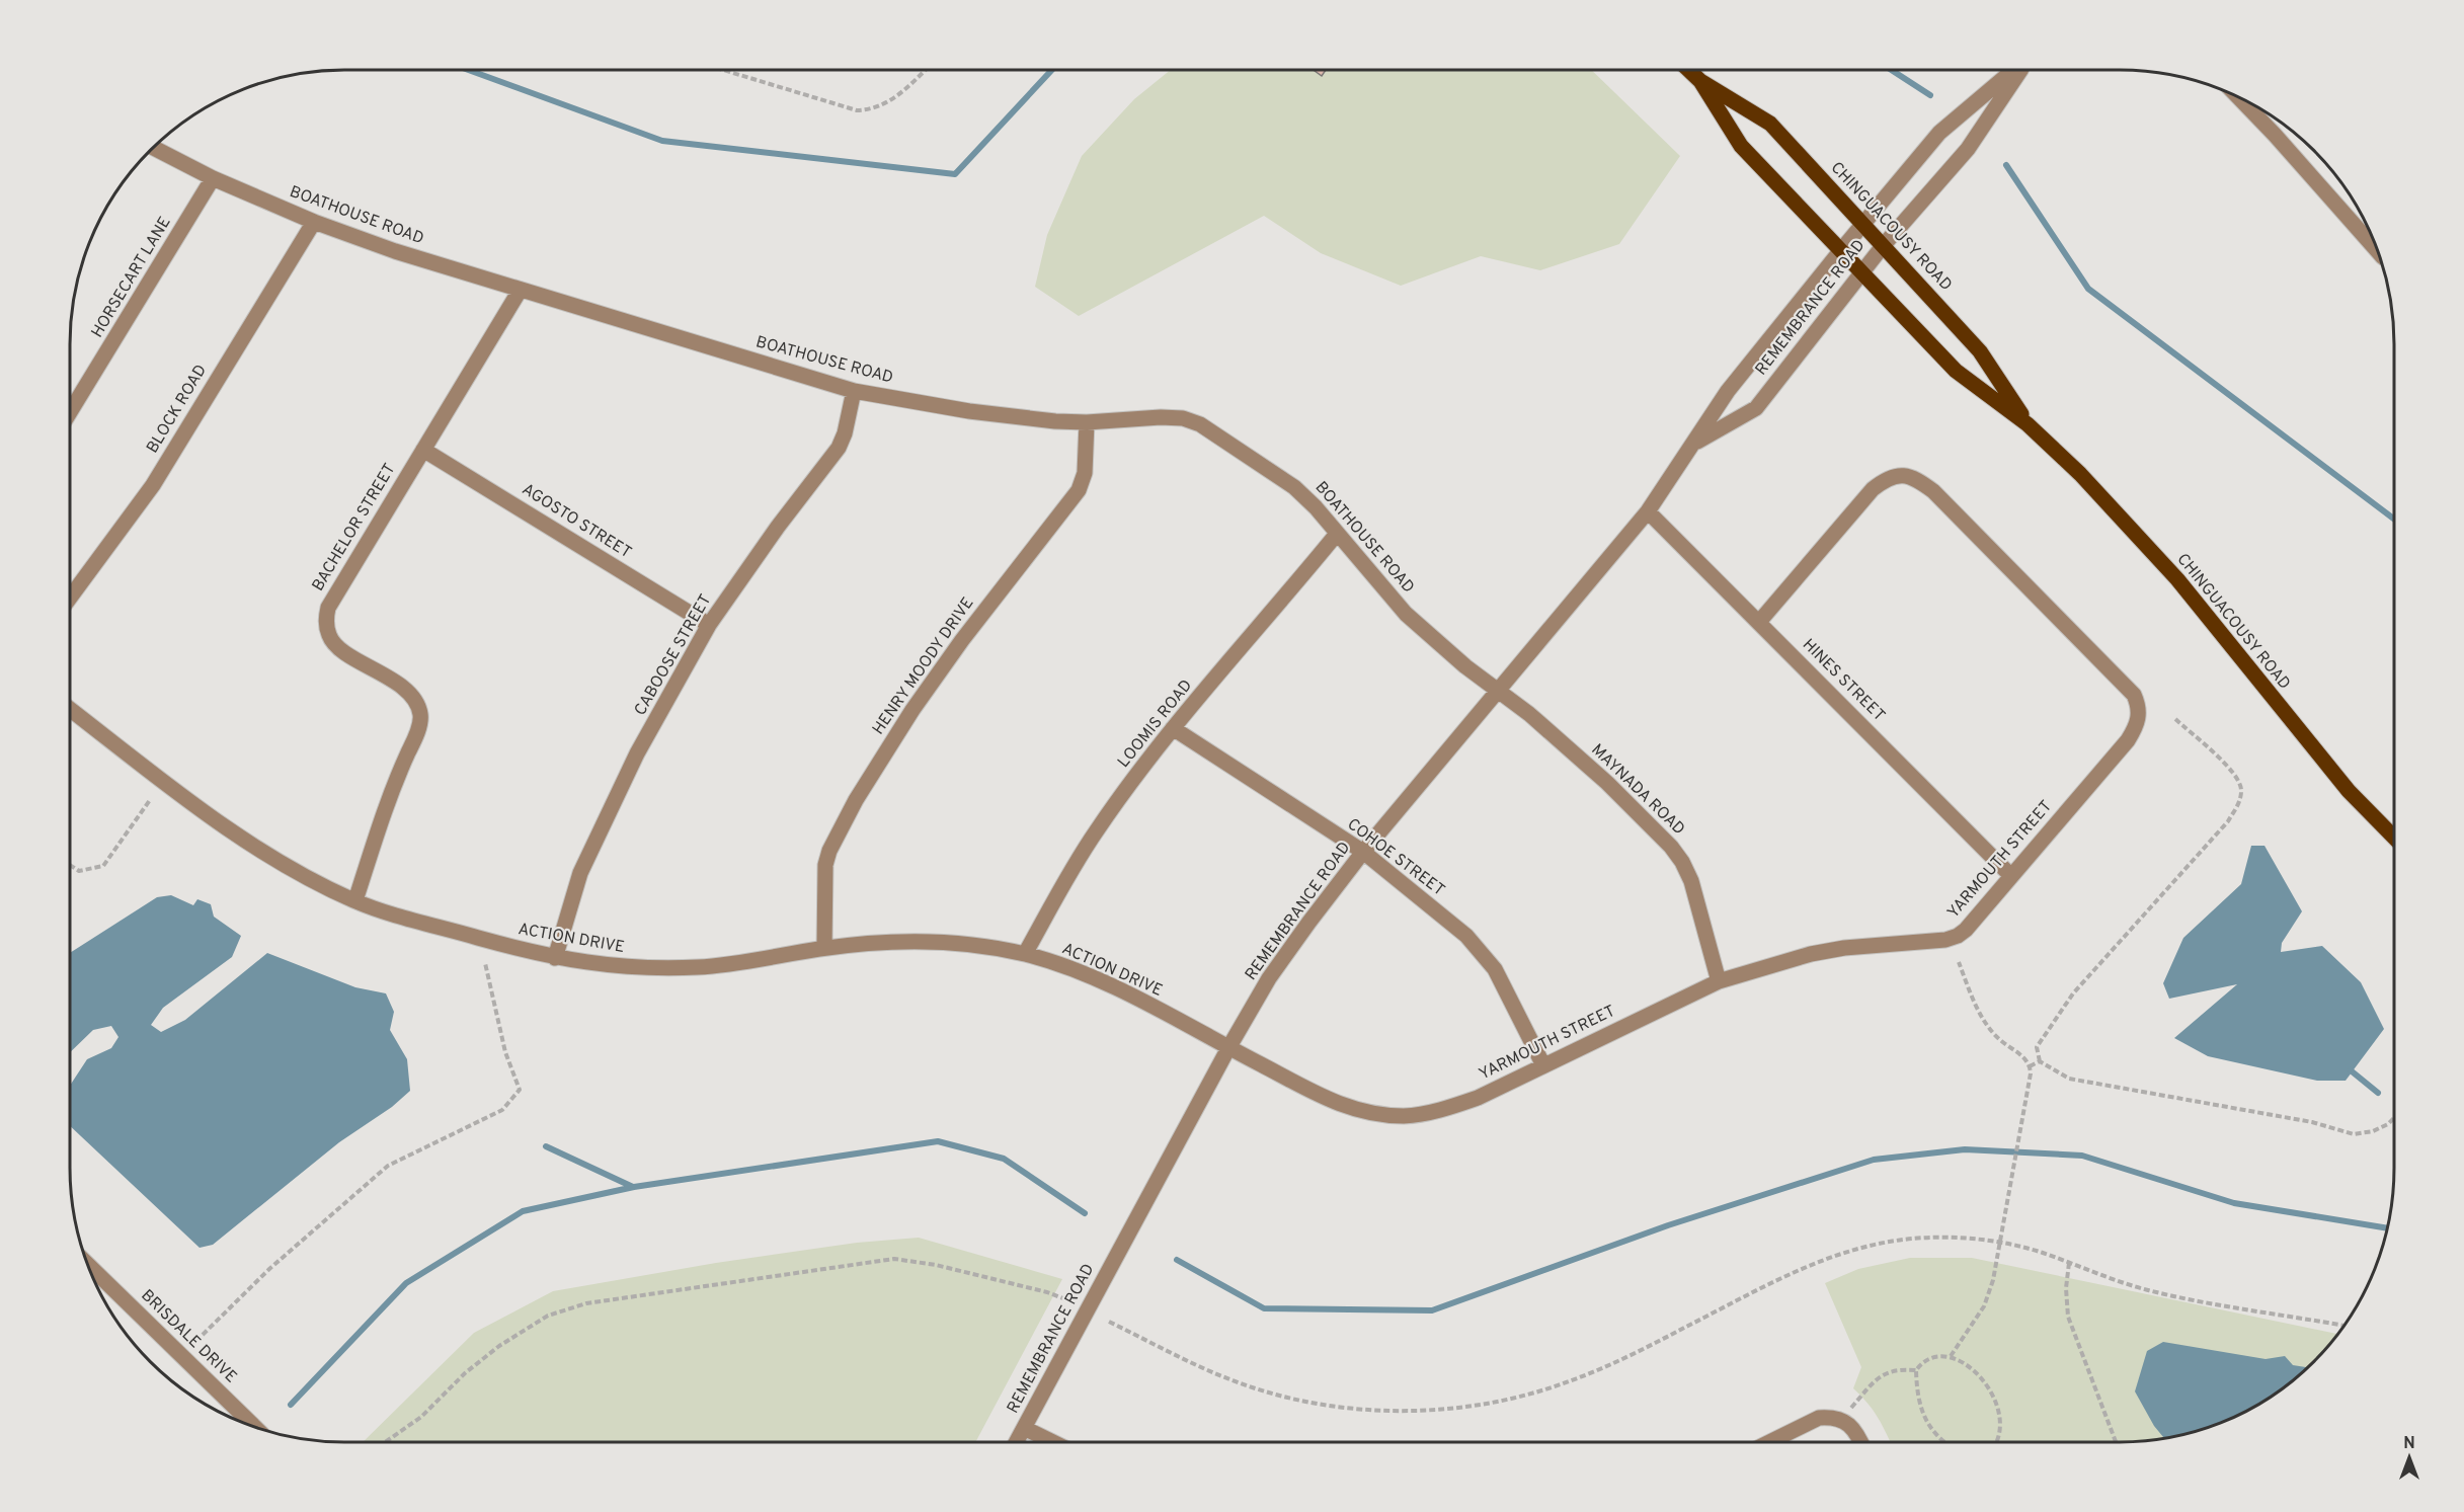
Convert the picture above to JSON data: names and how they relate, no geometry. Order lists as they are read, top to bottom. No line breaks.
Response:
{"streets":{"main road":["CHINGUACOUSY ROAD"],"street":["BOATHOUSE ROAD","HORSECART LANE","REMEMBRANCE ROAD","BLOCK ROAD","AGOSTO STREET","BACHELOR STREET","CABOOSE STREET","HENRY MOODY DRIVE","HINES STREET","LOOMIS ROAD","MAYNADA ROAD","COHOE STREET","YARMOUTH STREET","ACTION DRIVE","BRISDALE DRIVE"]},"crossings":[["BOATHOUSE ROAD","HORSECART LANE"],["BOATHOUSE ROAD","REMEMBRANCE ROAD"],["BOATHOUSE ROAD","BLOCK ROAD"],["BOATHOUSE ROAD","BACHELOR STREET"],["BOATHOUSE ROAD","CABOOSE STREET"],["BOATHOUSE ROAD","HENRY MOODY DRIVE"],["BOATHOUSE ROAD","LOOMIS ROAD"],["BOATHOUSE ROAD","MAYNADA ROAD"],["CHINGUACOUSY ROAD","REMEMBRANCE ROAD"],["REMEMBRANCE ROAD","HINES STREET"],["REMEMBRANCE ROAD","MAYNADA ROAD"],["REMEMBRANCE ROAD","COHOE STREET"],["REMEMBRANCE ROAD","YARMOUTH STREET"],["REMEMBRANCE ROAD","ACTION DRIVE"],["AGOSTO STREET","BACHELOR STREET"],["AGOSTO STREET","CABOOSE STREET"],["BACHELOR STREET","ACTION DRIVE"],["CABOOSE STREET","ACTION DRIVE"],["HENRY MOODY DRIVE","ACTION DRIVE"],["HINES STREET","YARMOUTH STREET"],["LOOMIS ROAD","COHOE STREET"],["LOOMIS ROAD","ACTION DRIVE"],["MAYNADA ROAD","YARMOUTH STREET"],["COHOE STREET","YARMOUTH STREET"],["YARMOUTH STREET","ACTION DRIVE"]],"north":"top"}
